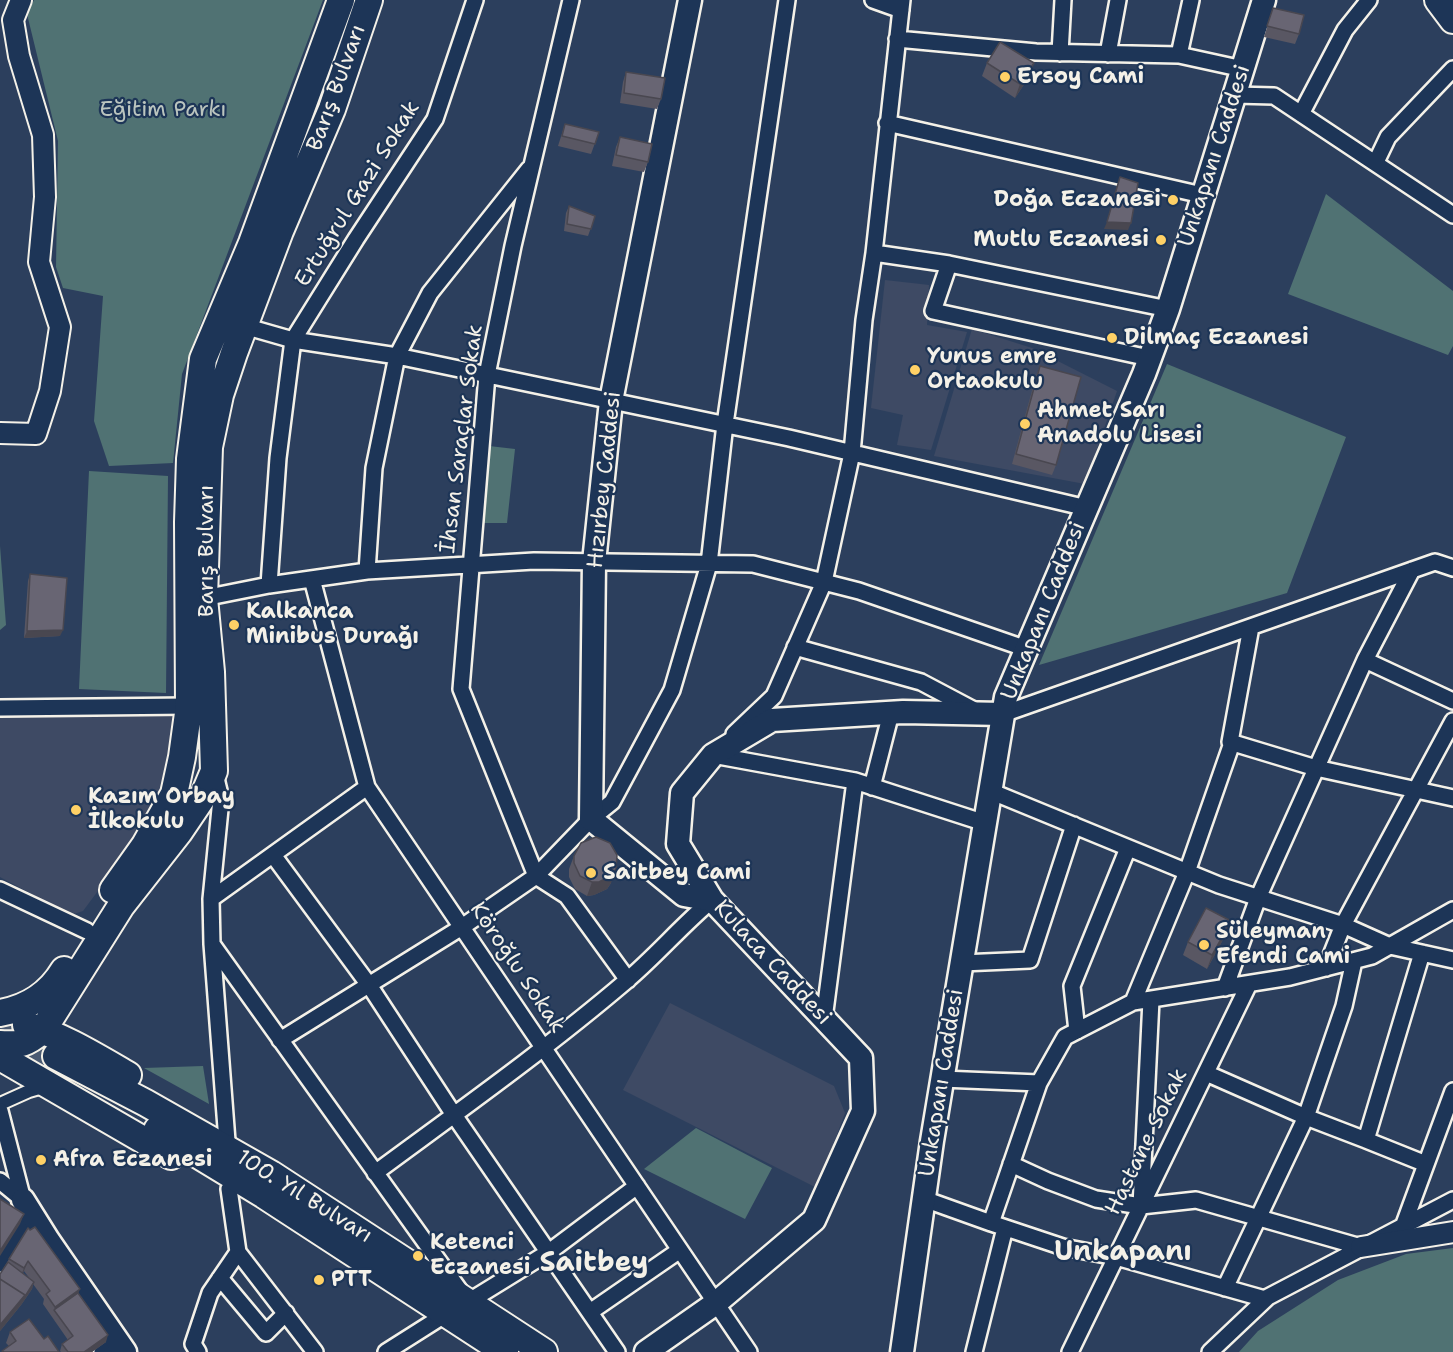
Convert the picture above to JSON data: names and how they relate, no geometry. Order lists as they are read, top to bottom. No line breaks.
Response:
{"streets":{"main road":["Barış Bulvarı","Unkapanı Caddesi","Hızırbey Caddesi","Kulaca Caddesi","100. Yıl Bulvarı"],"street":["Ertuğrul Gazi Sokak","İhsan Saraçlar Sokak","Köroğlu Sokak","Hastane Sokak"]},"crossings":[["Unkapanı Caddesi","Kulaca Caddesi"],["Kulaca Caddesi","Köroğlu Sokak"]],"districts":["Unkapanı","Saitbey"],"parks":["Eğitim Parkı"],"places":["Ersoy Cami","Doğa Eczanesi","Mutlu Eczanesi","Dilmaç Eczanesi","Yunus emre Ortaokulu","Ahmet Sarı Anadolu Lisesi","Kalkanca Minibus Durağı","Kazım Orbay İlkokulu","Saitbey Cami","Süleyman Efendi Cami","Afra Eczanesi","Ketenci Eczanesi","PTT"]}
